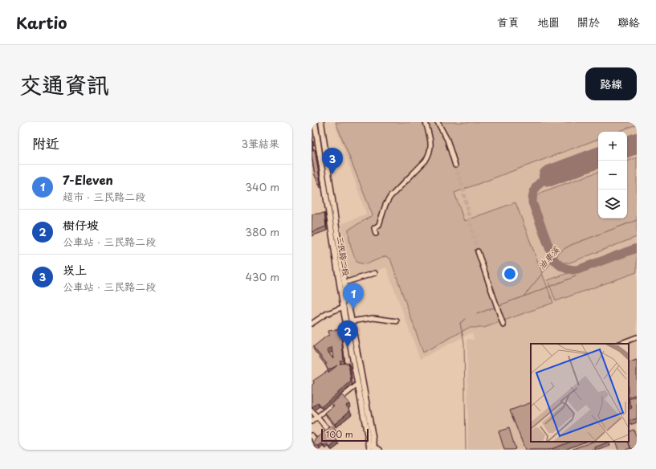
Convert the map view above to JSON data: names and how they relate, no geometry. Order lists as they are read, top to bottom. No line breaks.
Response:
{"streets":{"main road":["三民路二段"]},"water":["油車溪"],"scale_bar":"100 m","page":{"header":"Kartio","nav":["首頁","地圖","關於","聯絡"],"title":"交通資訊","buttons":"路線","heading":["附近","3筆結果"],"map_buttons":["+","−"],"pins":["3","1","2"],"list":[{"mark":"1","name":"7-Eleven","note":"超市 · 三民路二段","value":"340 m"},{"mark":"2","name":"樹仔坡","note":"公車站 · 三民路二段","value":"380 m"},{"mark":"3","name":"崁上","note":"公車站 · 三民路二段","value":"430 m"}],"scale":"100 m"}}
